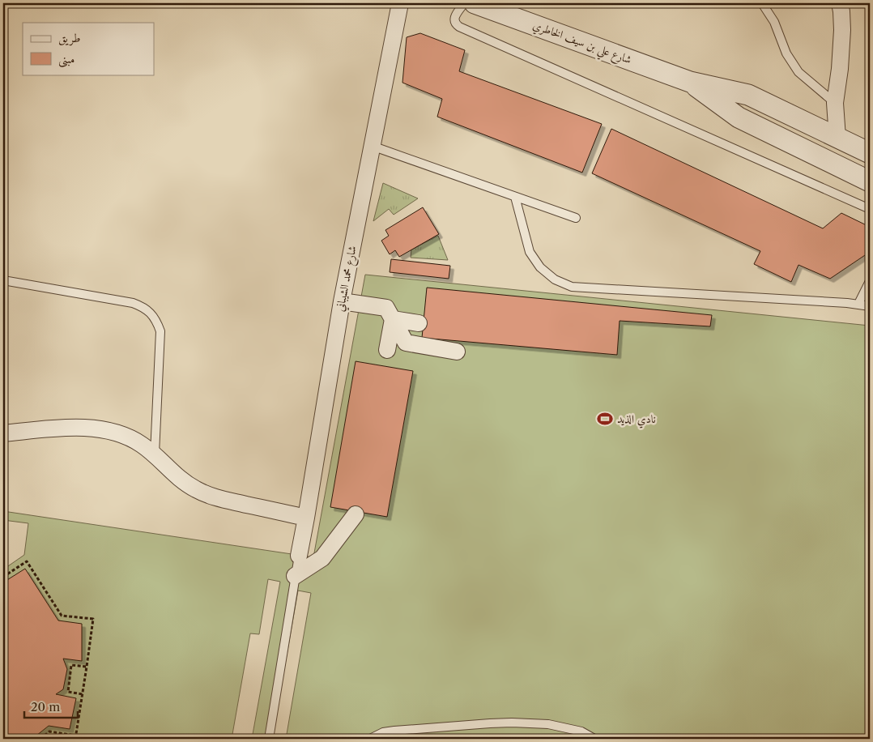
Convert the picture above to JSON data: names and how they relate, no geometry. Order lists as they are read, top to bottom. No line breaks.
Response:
{"streets":{"street":["شارع علي بن سيف الخاطري","شارع محمد الشيباني"]},"places":{"sports":["نادي الذيد"]},"legend":["طريق","مبنى"],"scale_bar":"20 m"}
